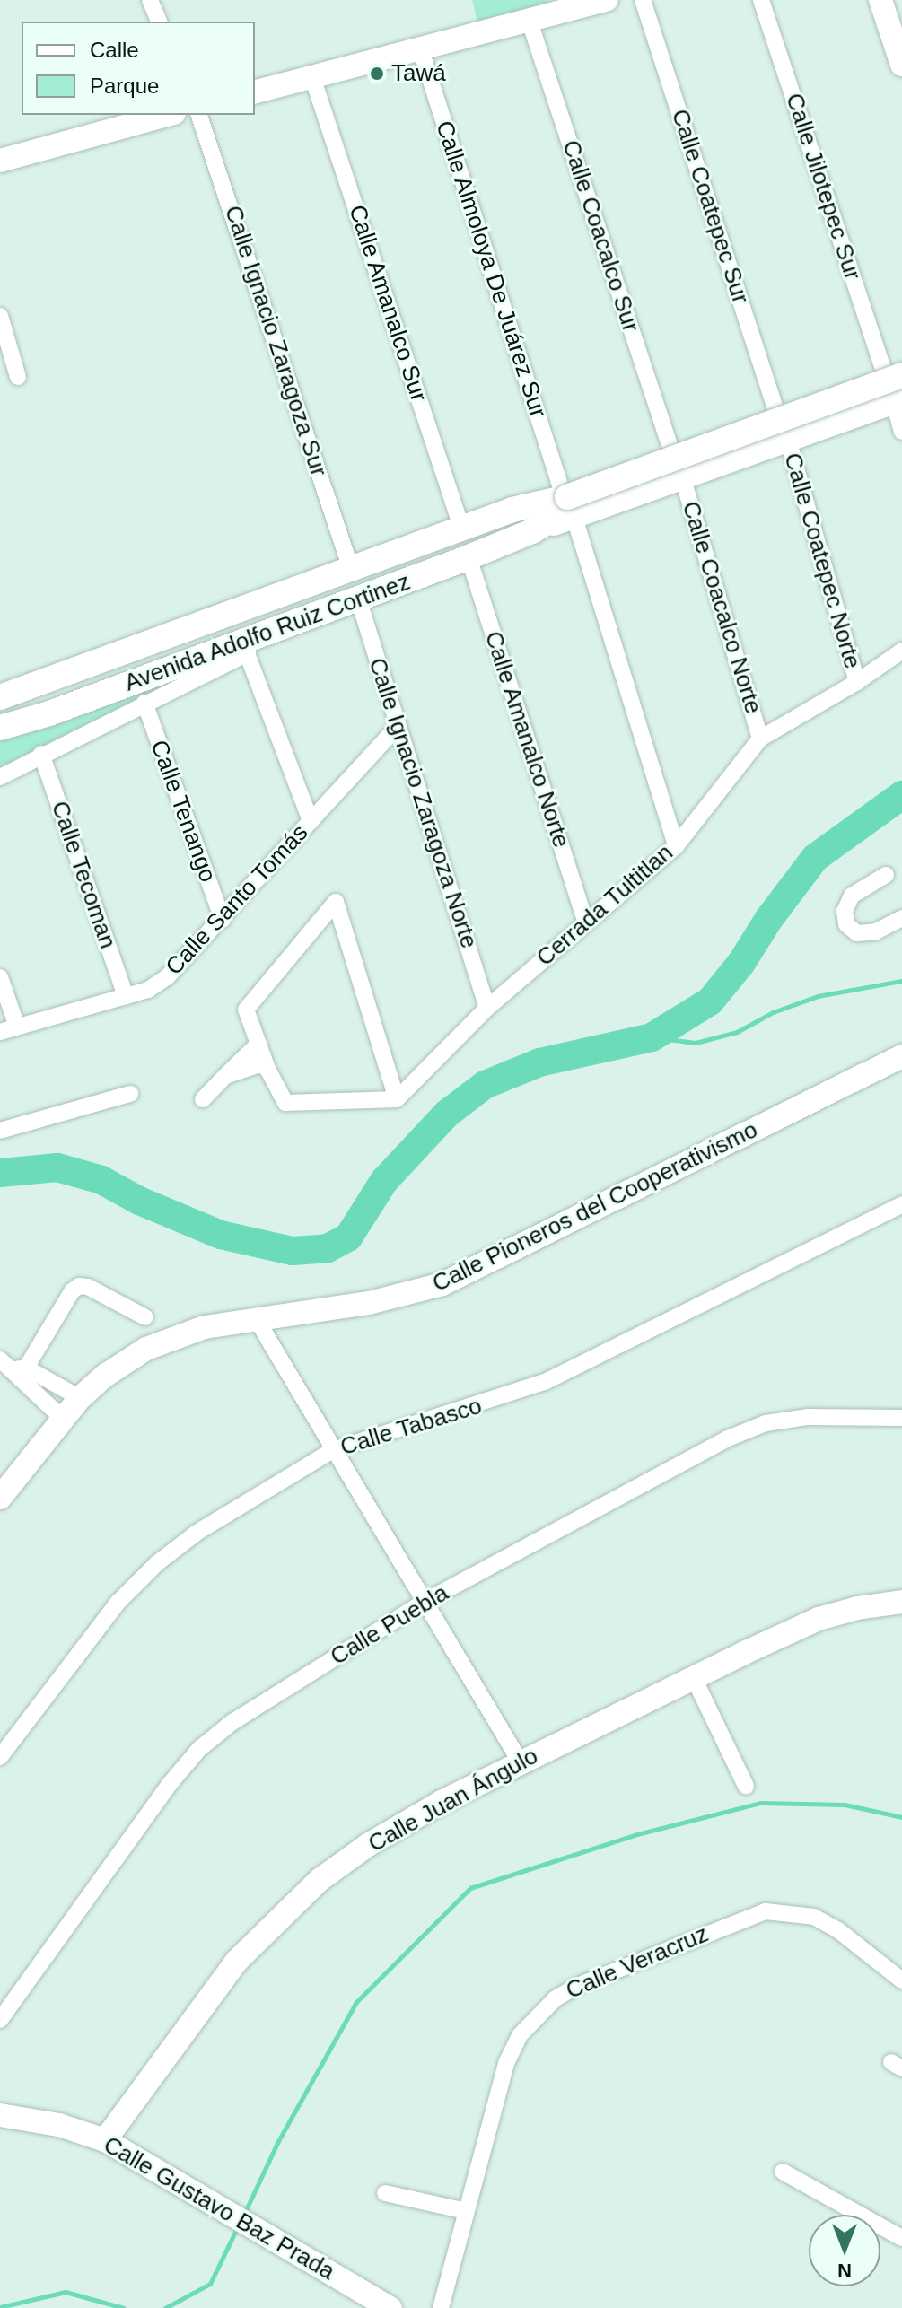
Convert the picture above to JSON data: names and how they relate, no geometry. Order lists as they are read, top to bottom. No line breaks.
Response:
{"streets":{"main road":["Avenida Adolfo Ruiz Cortinez"],"street":["Calle Jilotepec Sur","Calle Coatepec Sur","Calle Coacalco Sur","Calle Almoloya De Juárez Sur","Calle Amanalco Sur","Calle Ignacio Zaragoza Sur","Calle Coatepec Norte","Calle Coacalco Norte","Calle Amanalco Norte","Calle Ignacio Zaragoza Norte","Calle Tenango","Calle Tecoman","Calle Santo Tomás","Cerrada Tultitlan","Calle Pioneros del Cooperativismo","Calle Tabasco","Calle Puebla","Calle Juan Ángulo","Calle Veracruz","Calle Gustavo Baz Prada"]},"crossings":[["Calle Jilotepec Sur","Avenida Adolfo Ruiz Cortinez"],["Calle Coatepec Sur","Avenida Adolfo Ruiz Cortinez"],["Calle Coacalco Sur","Avenida Adolfo Ruiz Cortinez"],["Calle Almoloya De Juárez Sur","Avenida Adolfo Ruiz Cortinez"],["Calle Almoloya De Juárez Sur","Cerrada Tultitlan"],["Calle Amanalco Sur","Avenida Adolfo Ruiz Cortinez"],["Calle Ignacio Zaragoza Sur","Avenida Adolfo Ruiz Cortinez"],["Calle Coatepec Norte","Avenida Adolfo Ruiz Cortinez"],["Calle Coatepec Norte","Cerrada Tultitlan"],["Calle Coacalco Norte","Avenida Adolfo Ruiz Cortinez"],["Calle Coacalco Norte","Cerrada Tultitlan"],["Avenida Adolfo Ruiz Cortinez","Calle Amanalco Norte"],["Avenida Adolfo Ruiz Cortinez","Calle Ignacio Zaragoza Norte"],["Calle Amanalco Norte","Cerrada Tultitlan"],["Calle Ignacio Zaragoza Norte","Calle Santo Tomás"],["Calle Ignacio Zaragoza Norte","Cerrada Tultitlan"],["Calle Tenango","Calle Santo Tomás"],["Calle Tecoman","Calle Santo Tomás"],["Calle Juan Ángulo","Calle Gustavo Baz Prada"]],"places":["Tawá"],"legend":["Calle","Parque"],"north":"bottom"}
